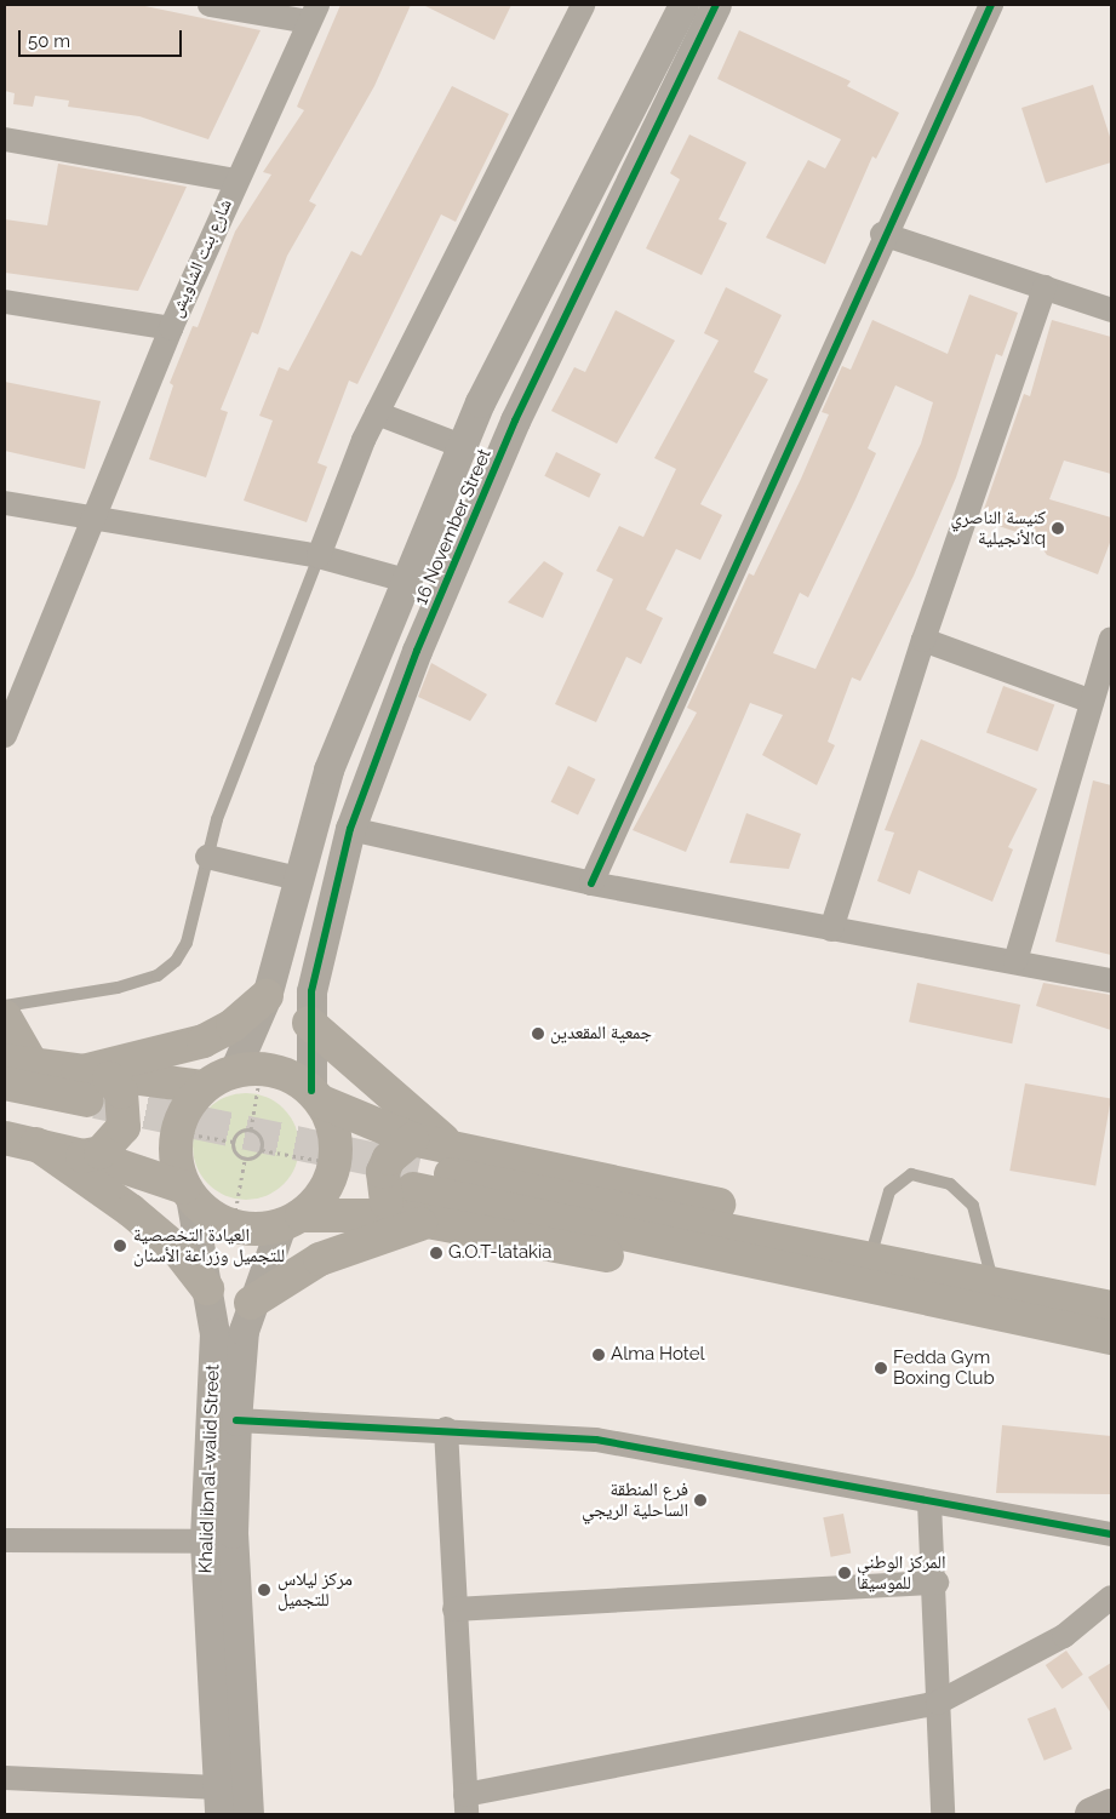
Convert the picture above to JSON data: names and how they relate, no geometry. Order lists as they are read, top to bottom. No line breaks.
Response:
{"streets":{"street":["شارع بنت الشاويش","16 November Street","Khalid ibn al-walid Street"]},"places":["كنيسة الناصري الأنجيليةq","جمعية المقعدين","العيادة التخصصية للتجميل وزراعة الأسنان","G.O.T-latakia","Alma Hotel","Fedda Gym Boxing Club","فرع المنطقة الساحلية الريجي","المركز الوطني للموسيقا","مركز ليلاس للتجميل"],"scale_bar":"50 m"}
